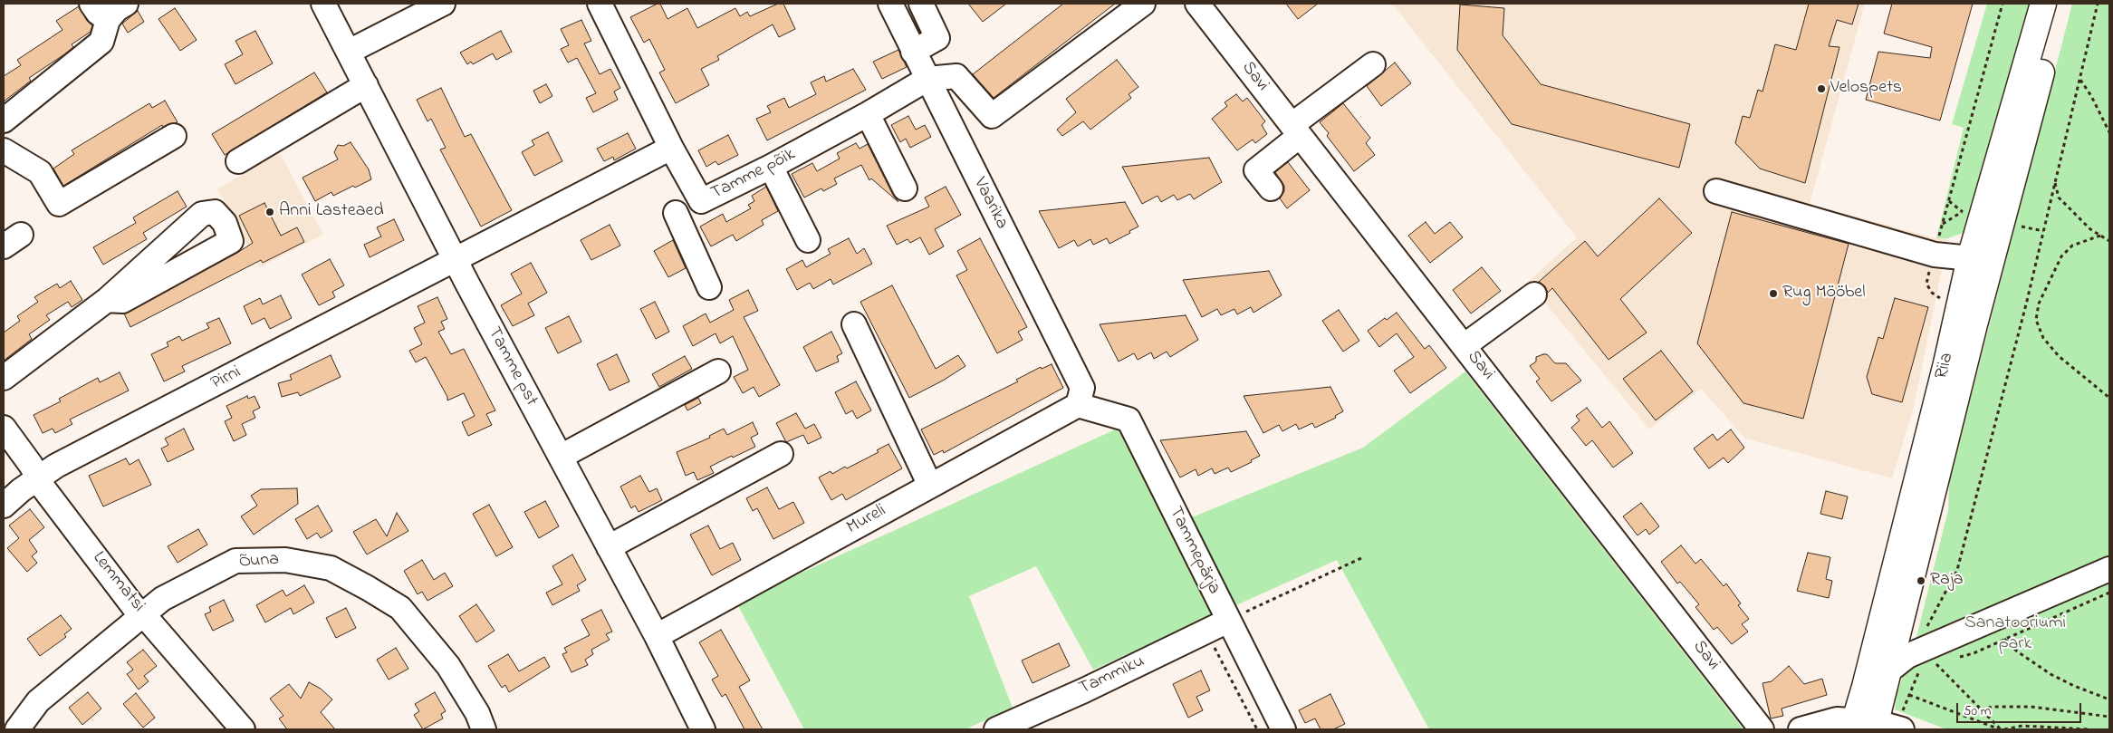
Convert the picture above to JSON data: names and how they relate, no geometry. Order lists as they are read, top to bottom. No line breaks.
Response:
{"streets":{"highway":["Riia"],"street":["Savi","Tamme põik","Vaarika","Tamme pst","Pirni","Mureli","Tammepärja","Õuna","Lemmatsi","Tammiku"]},"crossings":[["Tamme põik","Vaarika"],["Tamme põik","Pirni"],["Vaarika","Mureli"],["Vaarika","Tammepärja"],["Tamme pst","Pirni"],["Tamme pst","Mureli"],["Pirni","Lemmatsi"],["Mureli","Tammepärja"],["Tammepärja","Tammiku"],["Õuna","Lemmatsi"]],"parks":["Sanatooriumi park"],"places":["Velospets","Anni Lasteaed","Rug Mööbel","Raja"],"scale_bar":"50 m"}
